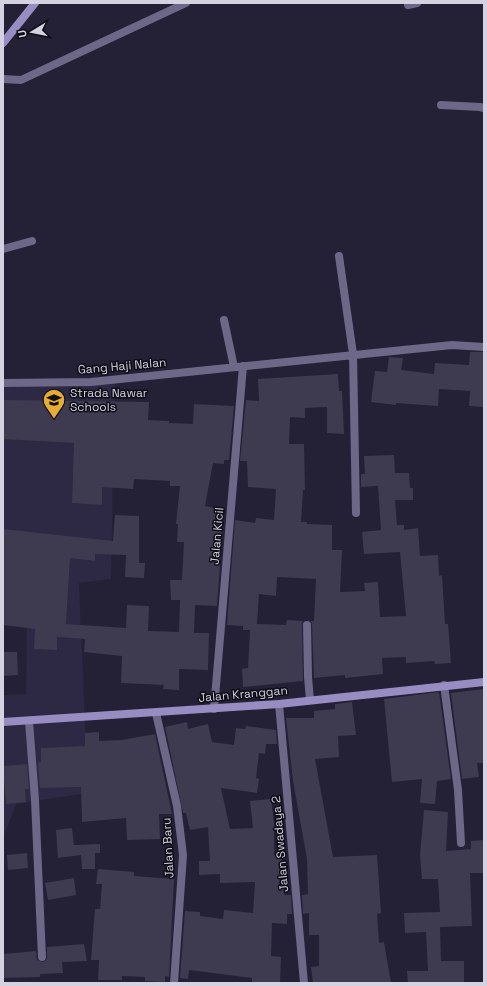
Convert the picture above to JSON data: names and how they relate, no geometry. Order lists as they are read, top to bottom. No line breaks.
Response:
{"streets":{"main road":["Jalan Kranggan"],"street":["Gang Haji Nalan","Jalan Kicil","Jalan Swadaya 2","Jalan Baru"]},"crossings":[["Gang Haji Nalan","Jalan Kicil"],["Jalan Kicil","Jalan Kranggan"],["Jalan Kranggan","Jalan Swadaya 2"],["Jalan Kranggan","Jalan Baru"]],"places":{"school or university":["Strada Nawar Schools"]},"north":"left"}
